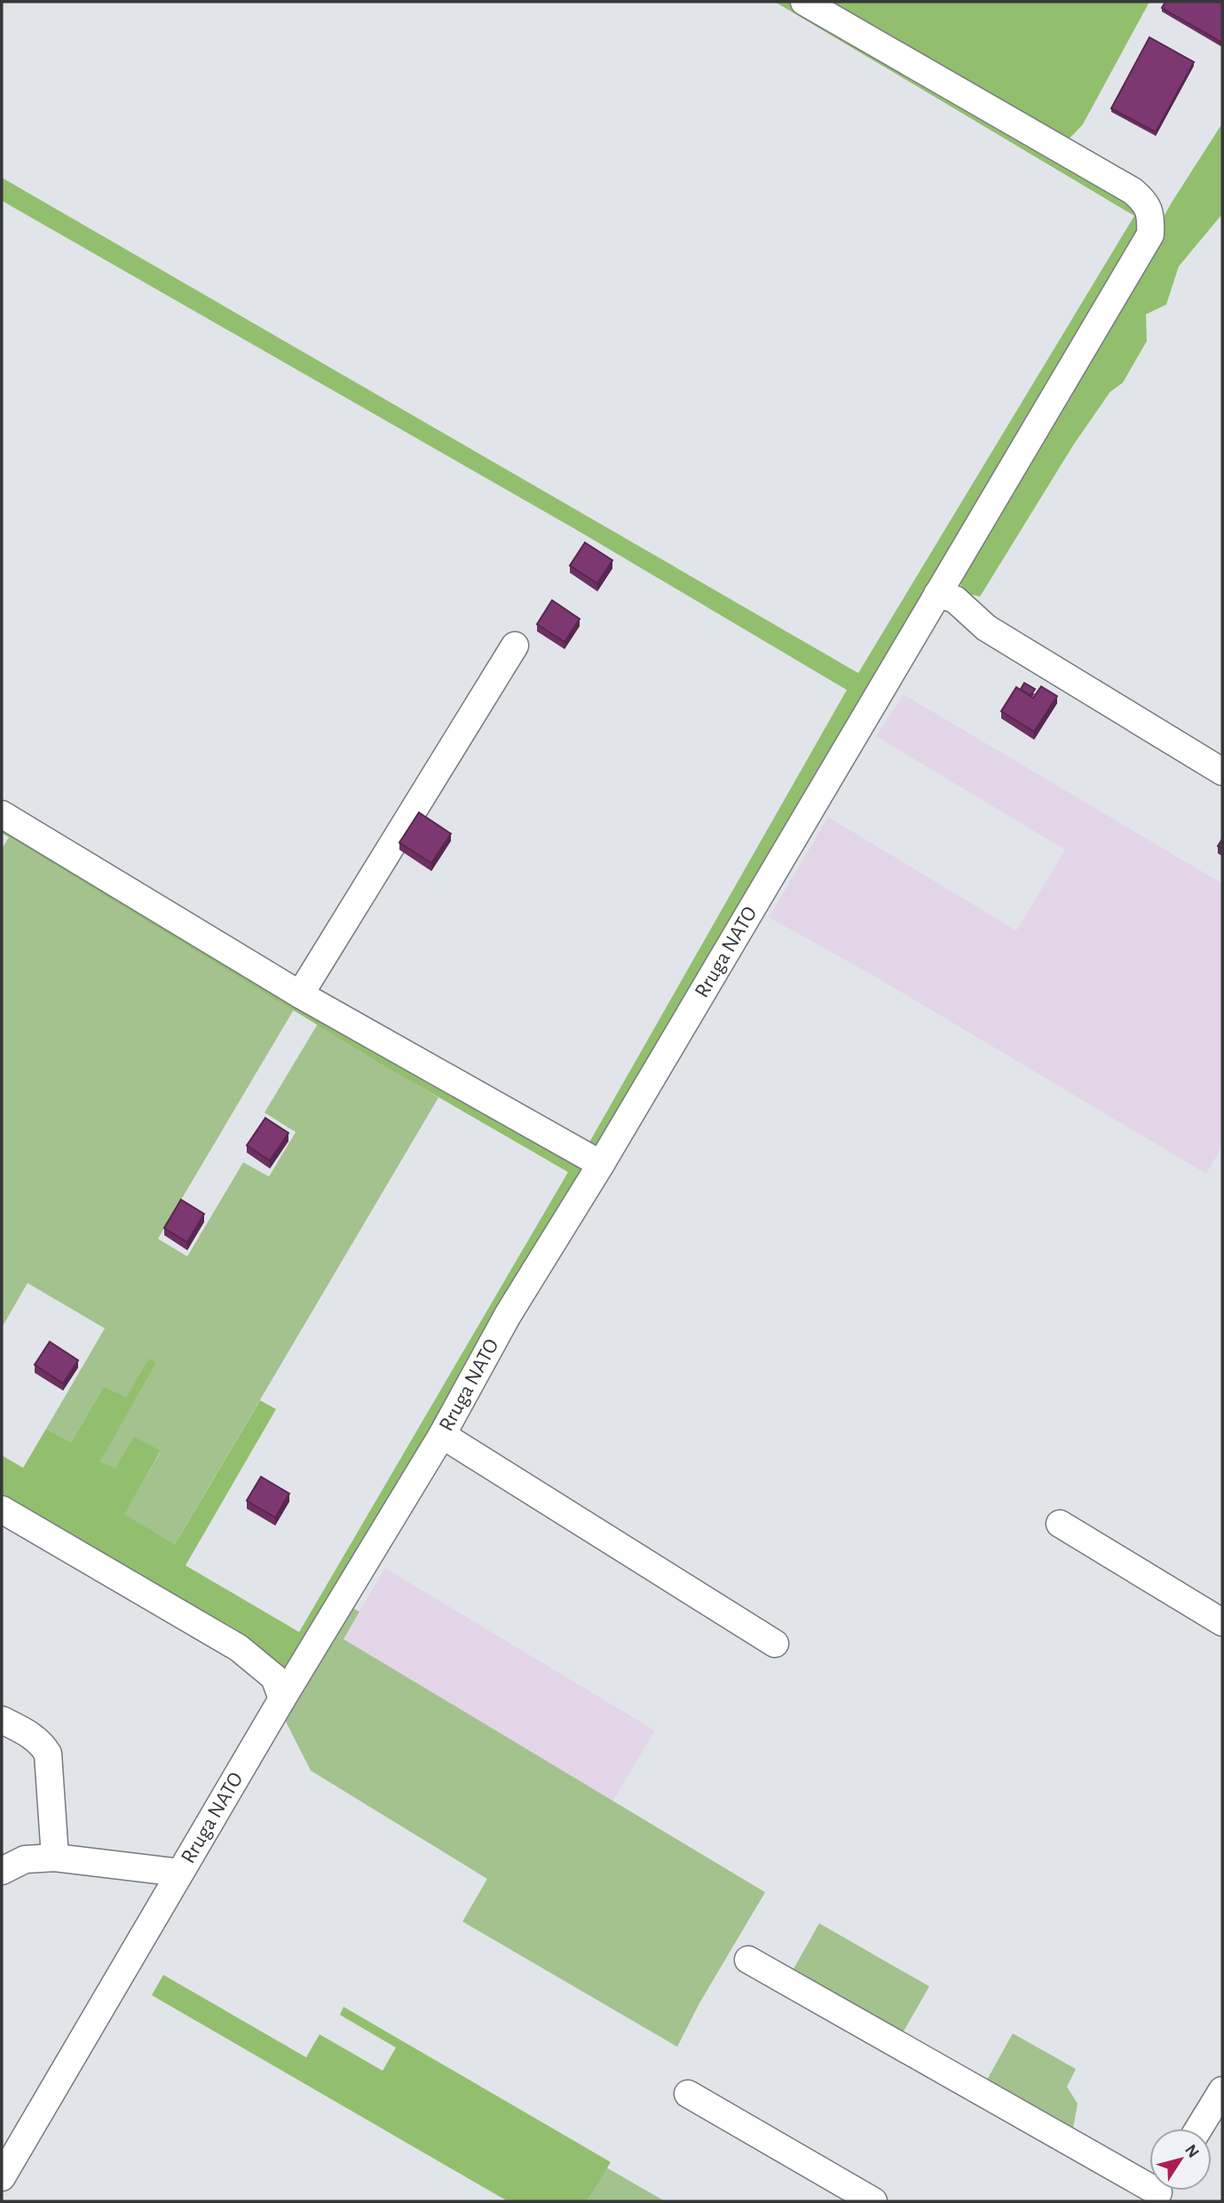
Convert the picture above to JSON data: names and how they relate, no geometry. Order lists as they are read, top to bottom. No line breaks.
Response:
{"streets":{"street":["Rruga NATO"]},"north":"top right"}
